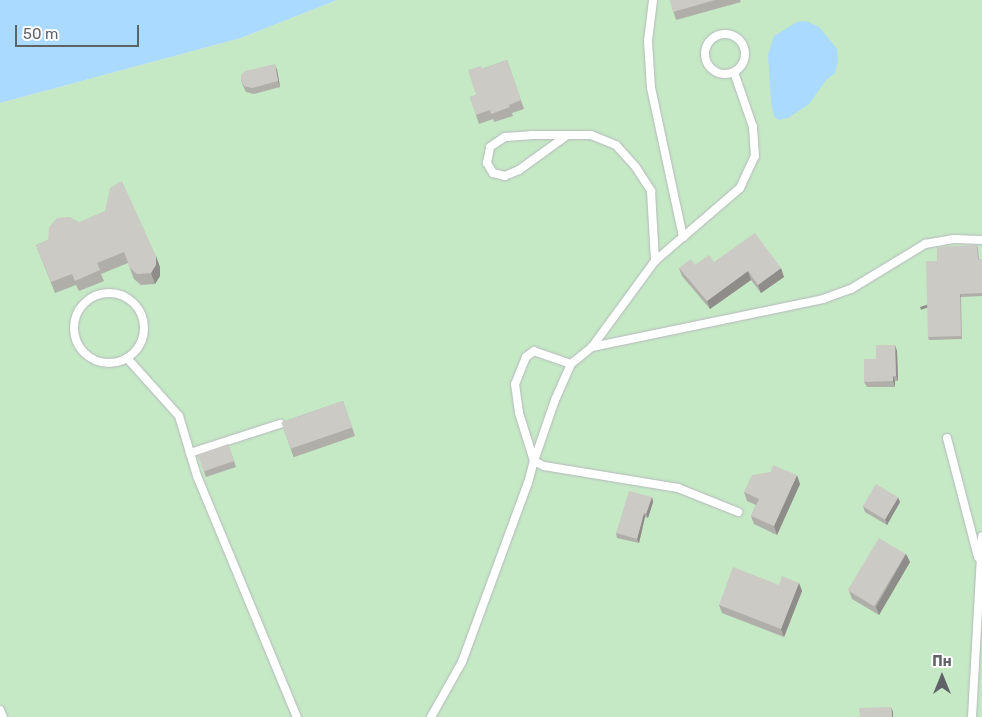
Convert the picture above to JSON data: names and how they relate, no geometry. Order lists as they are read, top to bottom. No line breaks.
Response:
{"scale_bar":"50 m","north":"top"}
